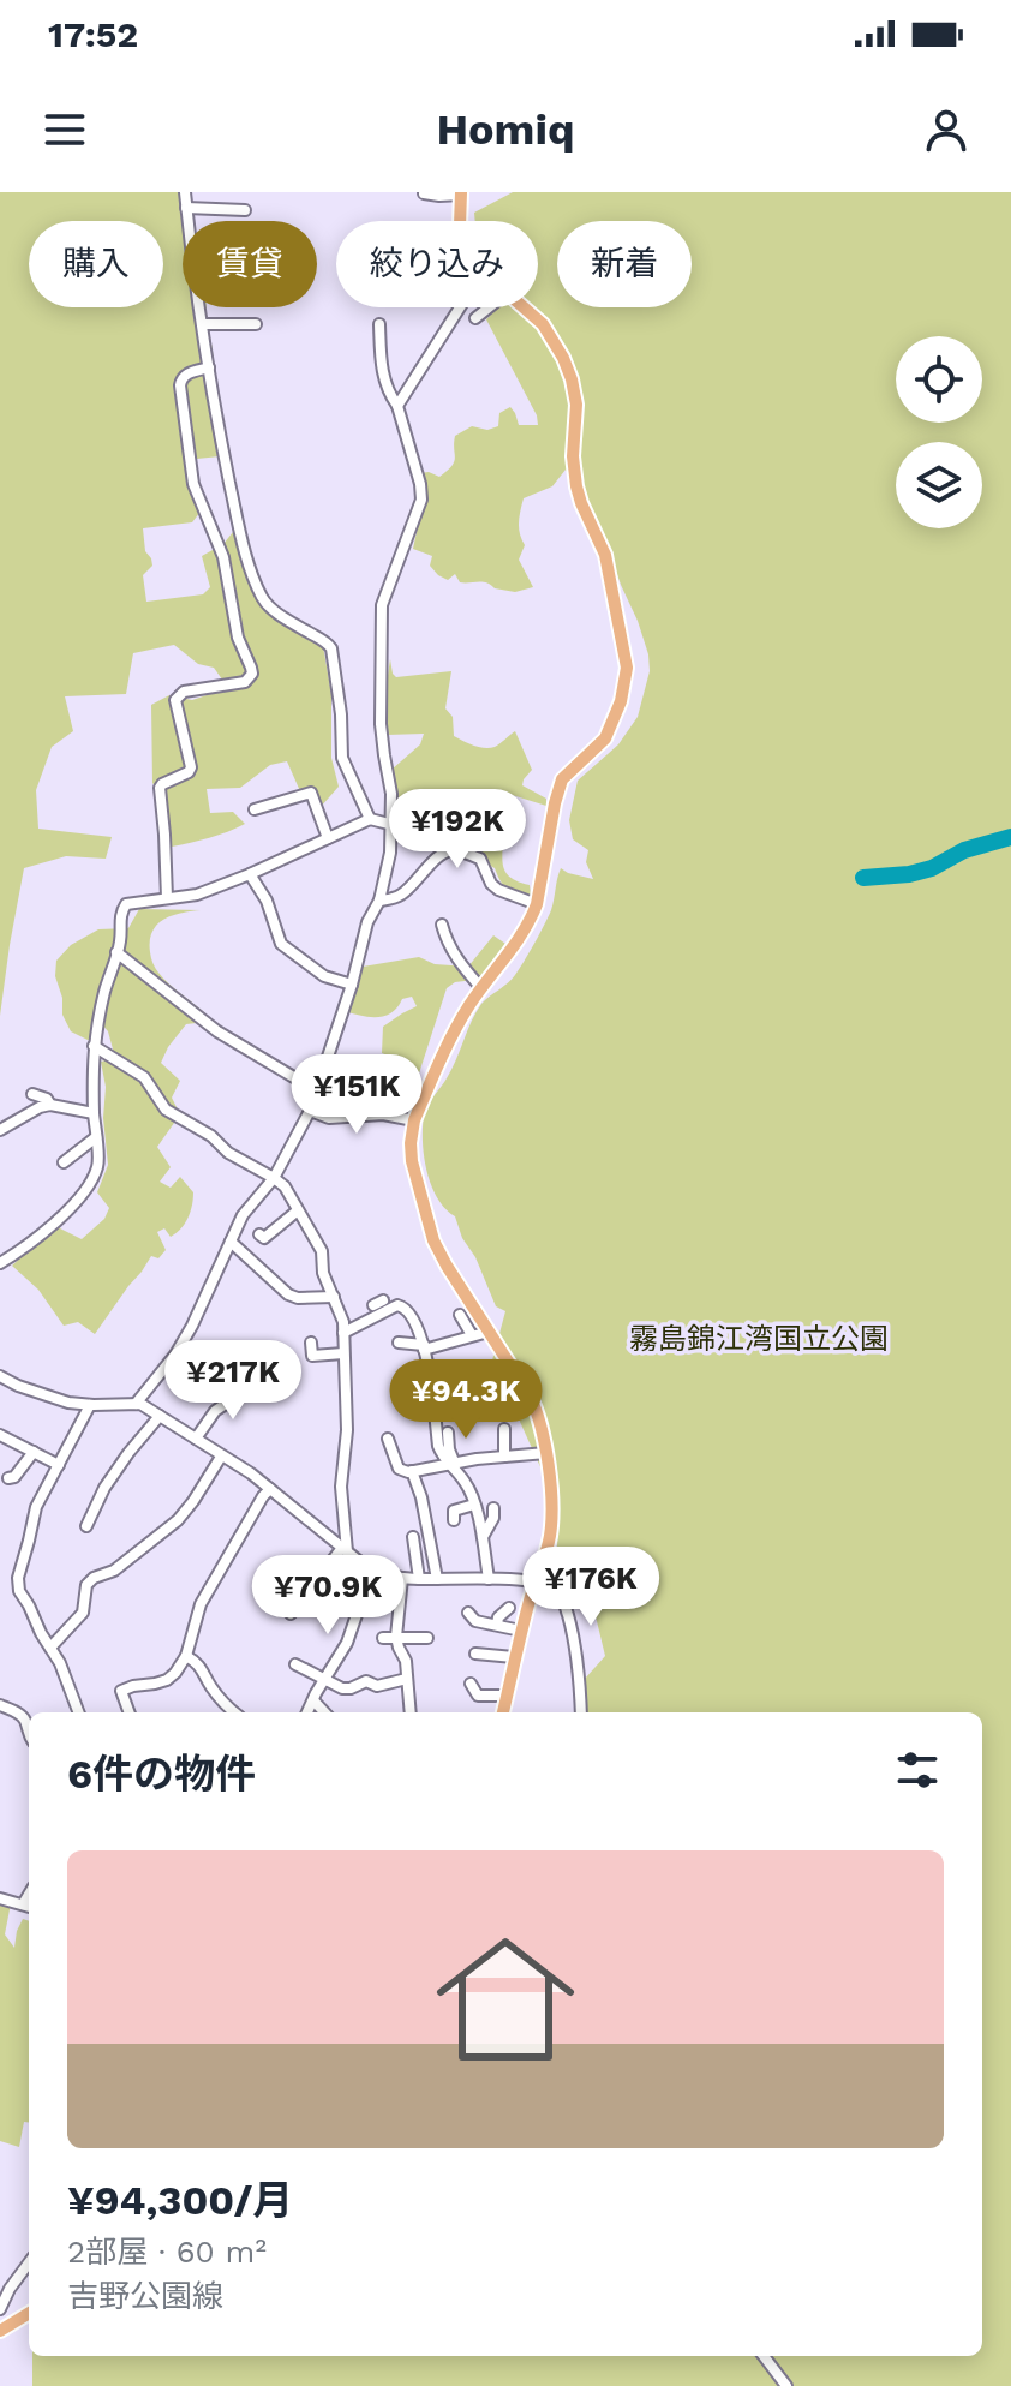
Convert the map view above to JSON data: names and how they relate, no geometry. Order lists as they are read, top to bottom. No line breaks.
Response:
{"parks":["霧島錦江湾国立公園"],"page":{"status":"17:52","header":"Homiq","chip":["購入","賃貸","絞り込み","新着"],"price":["¥192K","¥151K","¥217K","¥94.3K","¥176K","¥70.9K"],"heading":"6件の物件","list":[{"name":"¥94,300/月","note":"2部屋 · 60 m² · 吉野公園線"}]}}
